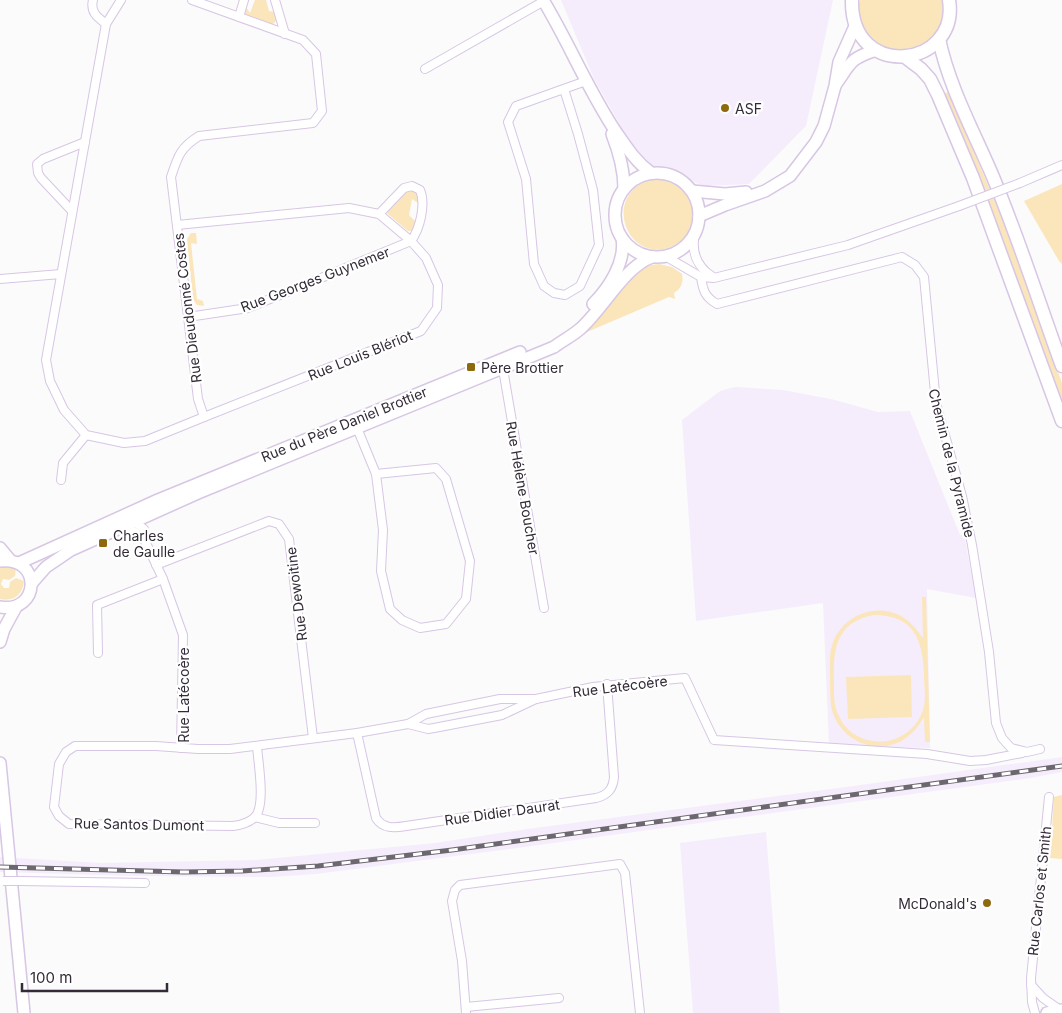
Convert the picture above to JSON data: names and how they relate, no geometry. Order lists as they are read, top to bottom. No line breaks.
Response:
{"streets":{"main road":["Rue du Père Daniel Brottier"],"street":["Rue Georges Guynemer","Rue Dieudonné Costes","Rue Louis Blériot","Chemin de la Pyramide","Rue Hélène Boucher","Rue Dewoitine","Rue Latécoère","Rue Didier Daurat","Rue Santos Dumont","Rue Carlos et Smith"]},"crossings":[["Rue Georges Guynemer","Rue Dieudonné Costes"],["Rue Georges Guynemer","Rue Louis Blériot"],["Rue Dieudonné Costes","Rue Louis Blériot"],["Rue du Père Daniel Brottier","Rue Hélène Boucher"],["Rue du Père Daniel Brottier","Rue Latécoère"],["Chemin de la Pyramide","Rue Latécoère"],["Rue Dewoitine","Rue Latécoère"],["Rue Latécoère","Rue Didier Daurat"],["Rue Latécoère","Rue Santos Dumont"]],"places":{"other":["ASF","McDonald's"],"transit":["Père Brottier","Charles de Gaulle"]},"scale_bar":"100 m"}
